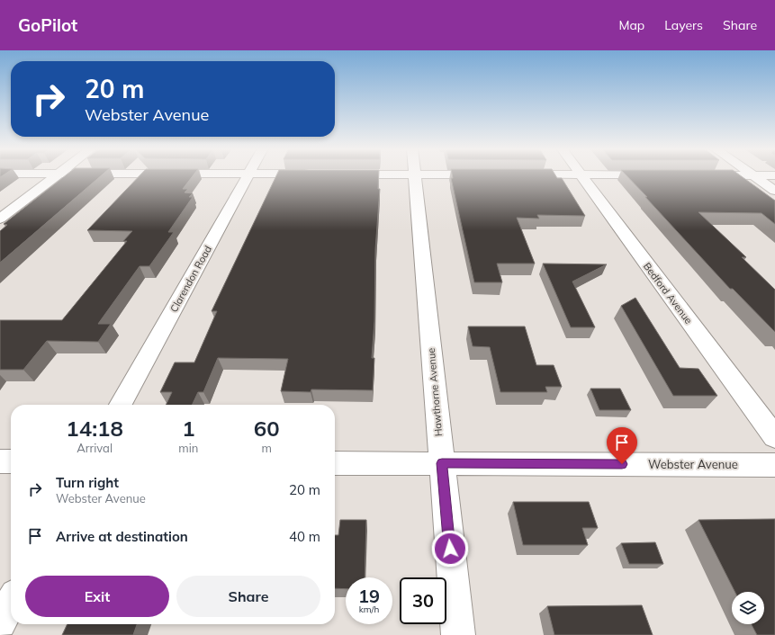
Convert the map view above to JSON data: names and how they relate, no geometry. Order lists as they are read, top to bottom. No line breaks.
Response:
{"streets":{"street":["Clarendon Road","Bedford Avenue","Hawthorne Avenue","Webster Avenue"]},"crossings":[["Hawthorne Avenue","Webster Avenue"]],"page":{"header":"GoPilot","nav":["Map","Layers","Share"],"turn":["20 m","Webster Avenue"],"eta":["14:18","Arrival","1","min","60","m"],"list":[{"name":"Turn right","note":"Webster Avenue","value":"20 m"},{"name":"Arrive at destination","value":"40 m"}],"buttons":["Exit","Share"],"speed":"19 km/h","limit":"30"}}
